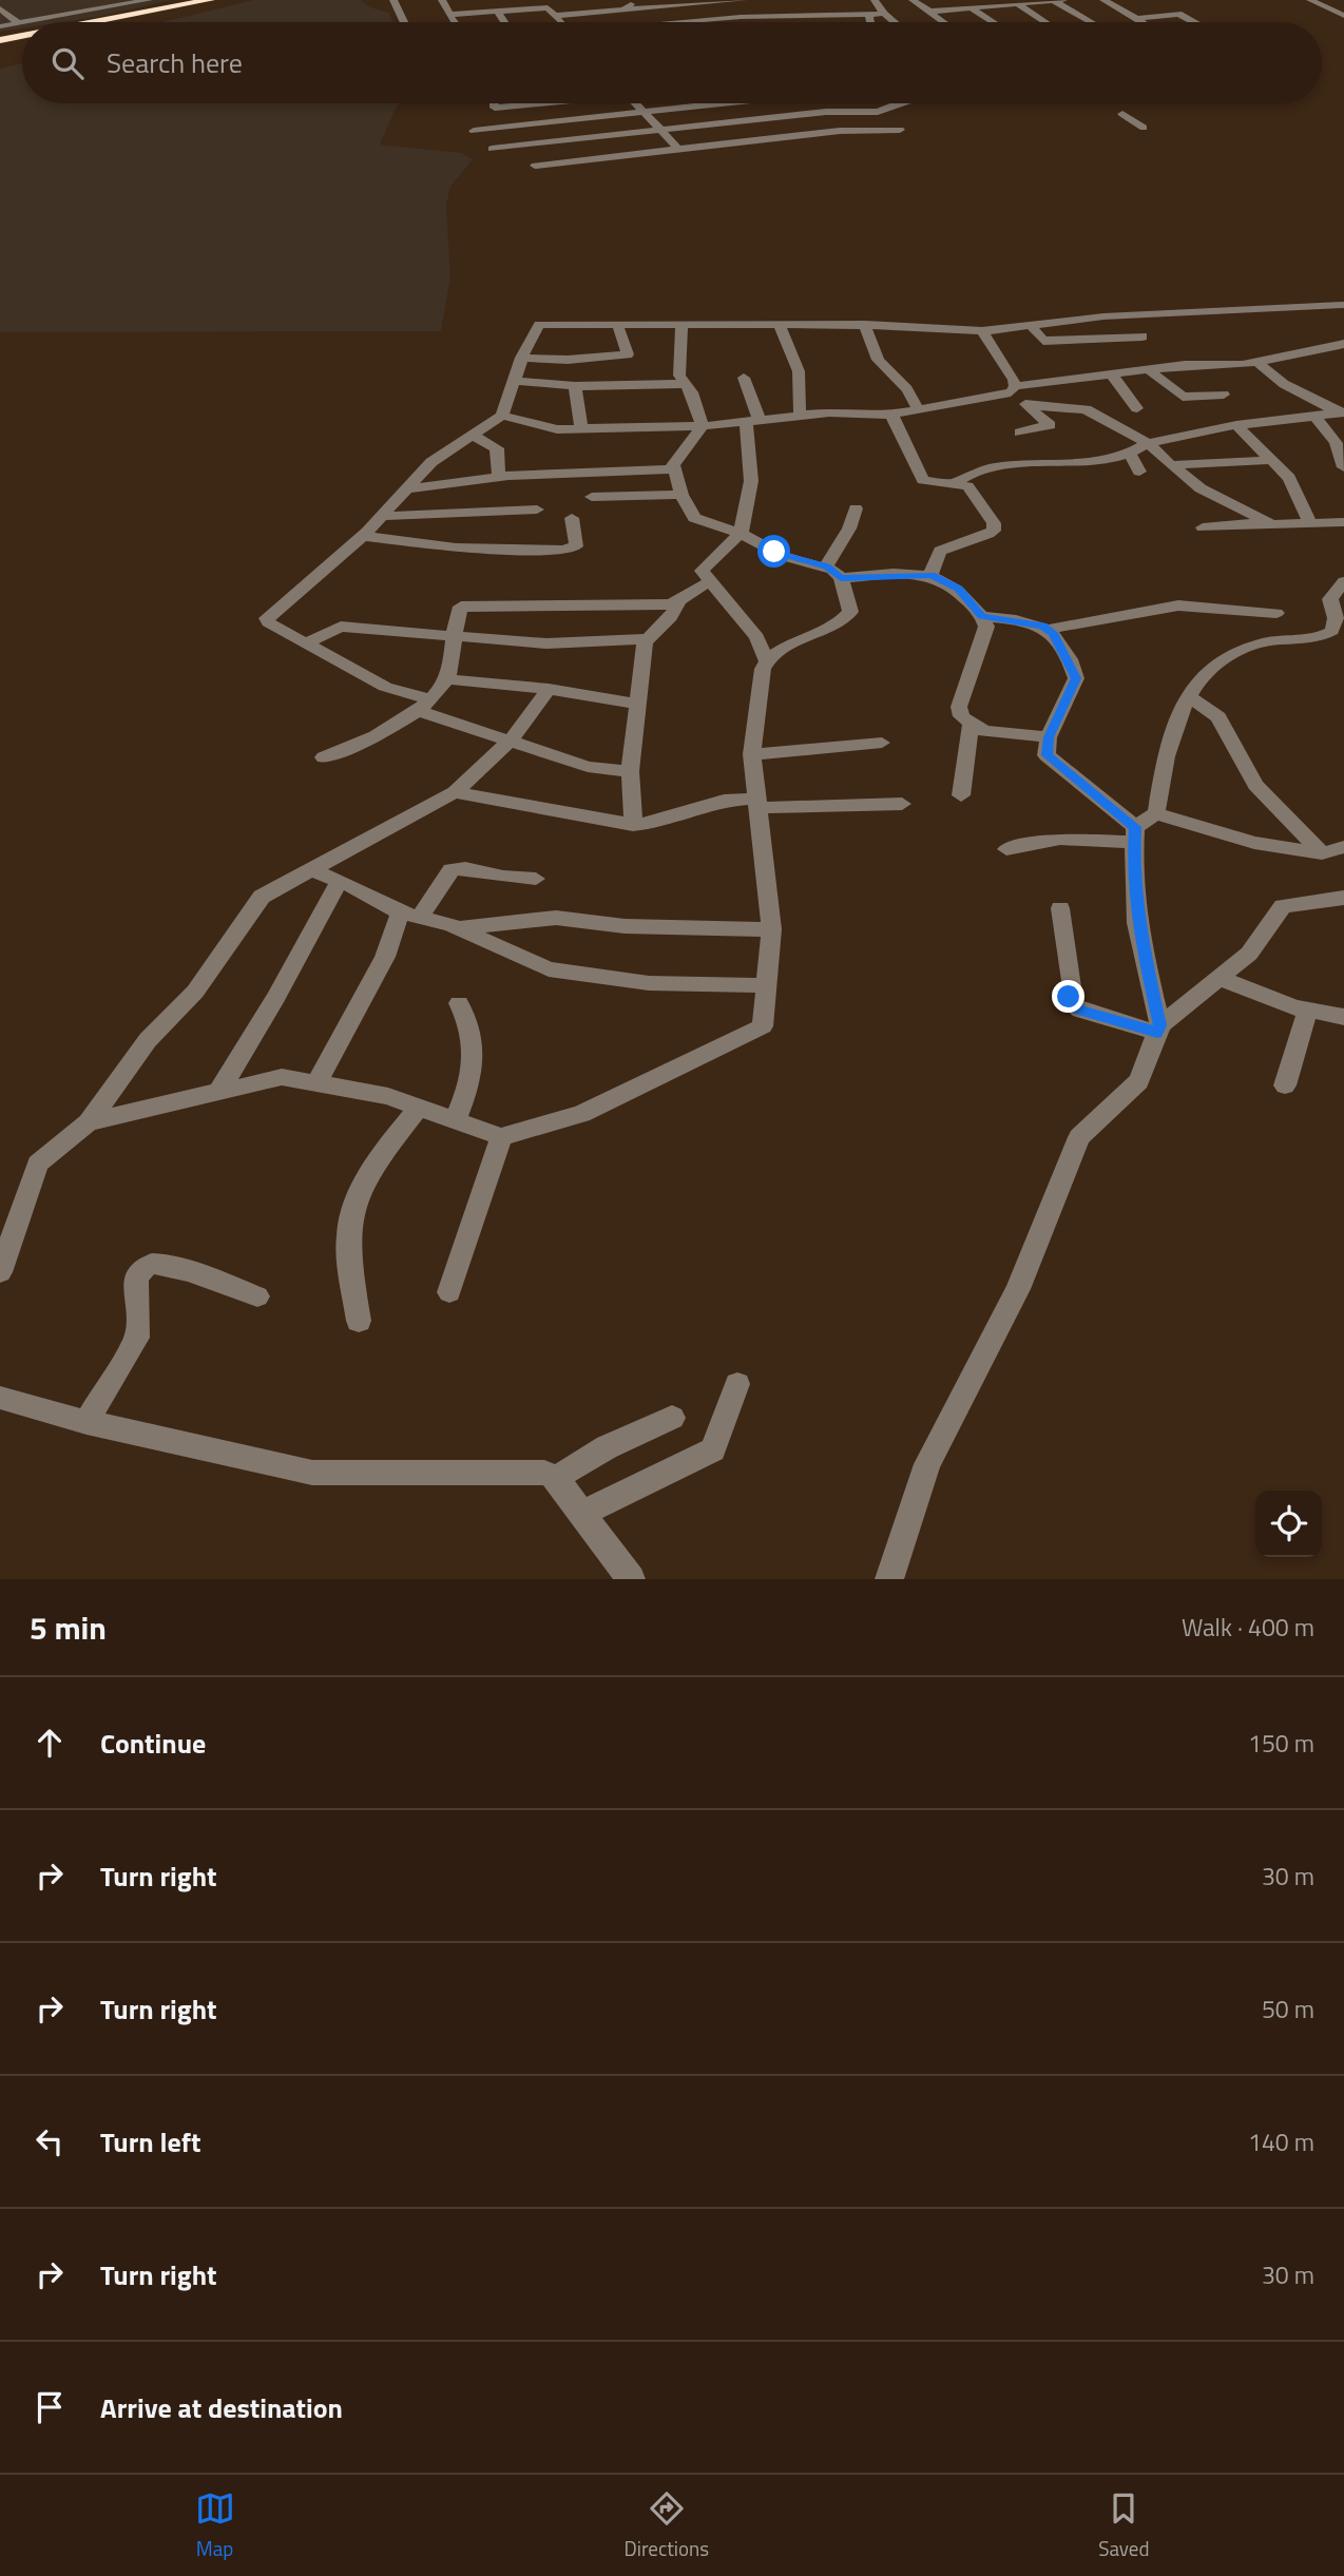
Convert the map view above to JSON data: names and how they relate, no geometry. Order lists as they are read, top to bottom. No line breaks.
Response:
{"page":{"search":"Search here","heading":["5 min","Walk · 400 m"],"list":[["Continue","150 m"],["Turn right","30 m"],["Turn right","50 m"],["Turn left","140 m"],["Turn right","30 m"],"Arrive at destination"],"nav":["Map","Directions","Saved"]}}
